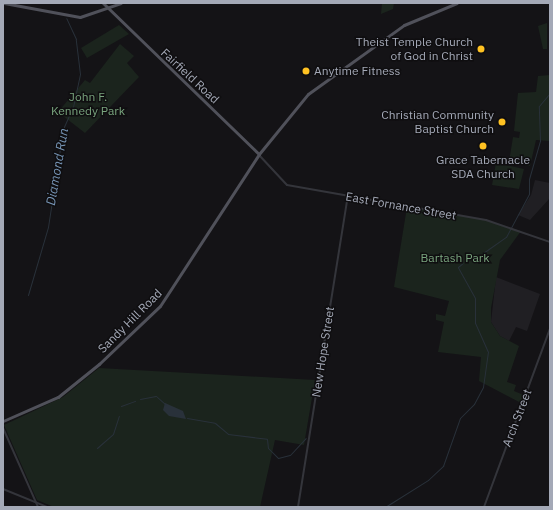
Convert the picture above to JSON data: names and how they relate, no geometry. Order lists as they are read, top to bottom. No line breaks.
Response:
{"streets":{"main road":["Fairfield Road","Sandy Hill Road"],"street":["East Fornance Street","New Hope Street","Arch Street"]},"crossings":[["Fairfield Road","East Fornance Street"],["Fairfield Road","Sandy Hill Road"],["East Fornance Street","New Hope Street"]],"water":["Diamond Run"],"parks":["John F. Kennedy Park","Bartash Park"],"places":["Theist Temple Church of God in Christ","Anytime Fitness","Christian Community Baptist Church","Grace Tabernacle SDA Church"]}
